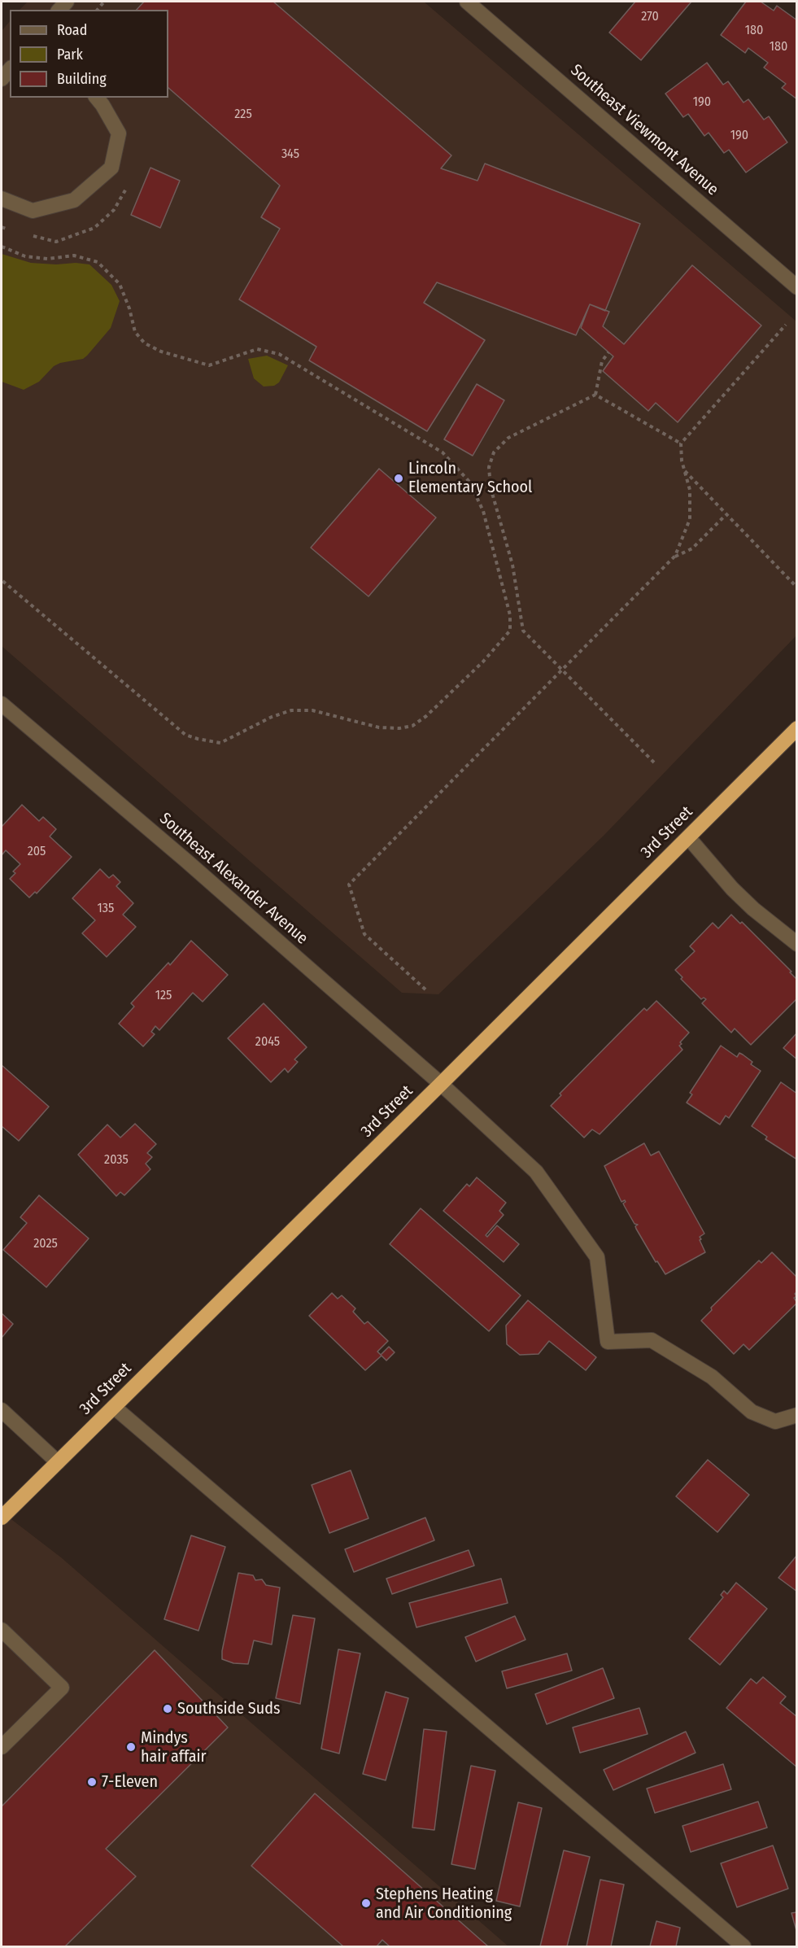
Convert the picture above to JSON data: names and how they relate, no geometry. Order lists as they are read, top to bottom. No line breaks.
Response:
{"streets":{"highway":["3rd Street"],"street":["Southeast Viewmont Avenue","Southeast Alexander Avenue"]},"crossings":[["3rd Street","Southeast Alexander Avenue"]],"places":["Lincoln Elementary School","Southside Suds","Mindys hair affair","7-Eleven","Stephens Heating and Air Conditioning"],"house_numbers":["270","180","180","190","225","190","345","205","135","125","2045","2035","2025"],"legend":["Road","Park","Building"]}
